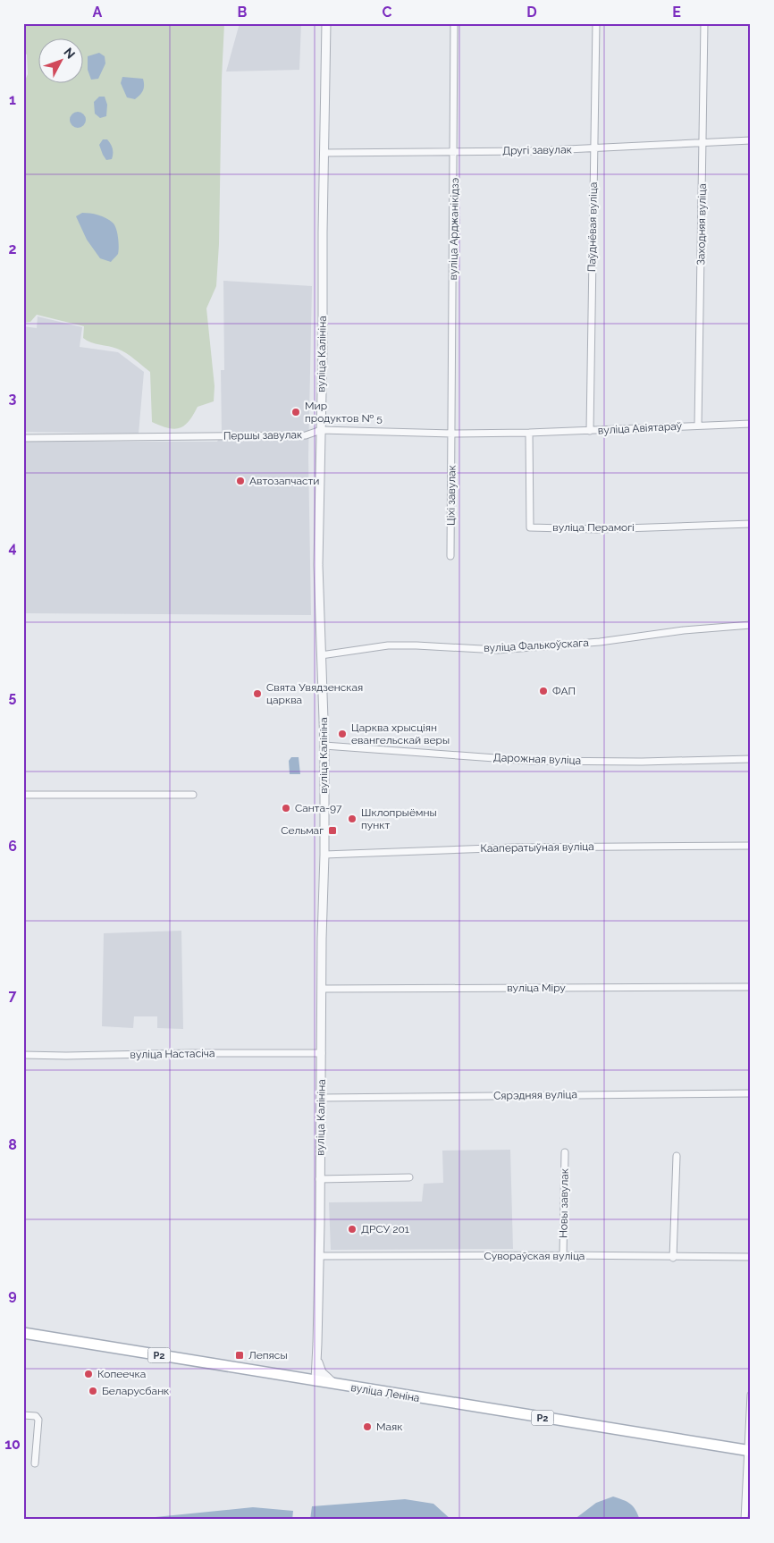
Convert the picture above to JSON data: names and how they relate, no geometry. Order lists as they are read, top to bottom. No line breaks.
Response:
{"streets":{"main road":["Р2","вуліца Леніна"],"street":["Другі завулак","Заходняя вуліца","Паўднёвая вуліца","вуліца Арджанікідзэ","вуліца Калініна","вуліца Авіятараў","Першы завулак","Ціхі завулак","вуліца Перамогі","вуліца Фалькоўскага","Дарожная вуліца","Кааператыўная вуліца","вуліца Міру","вуліца Настасіча","Сярэдняя вуліца","Новы завулак","Сувораўская вуліца"]},"crossings":[["Другі завулак","Заходняя вуліца"],["Другі завулак","Паўднёвая вуліца"],["Другі завулак","вуліца Арджанікідзэ"],["Другі завулак","вуліца Калініна"],["Заходняя вуліца","вуліца Авіятараў"],["Паўднёвая вуліца","вуліца Авіятараў"],["вуліца Арджанікідзэ","Першы завулак"],["вуліца Арджанікідзэ","Ціхі завулак"],["вуліца Калініна","Першы завулак"],["вуліца Калініна","вуліца Фалькоўскага"],["вуліца Калініна","Дарожная вуліца"],["вуліца Калініна","Кааператыўная вуліца"],["вуліца Калініна","вуліца Міру"],["вуліца Калініна","вуліца Настасіча"],["вуліца Калініна","Сярэдняя вуліца"],["вуліца Калініна","Сувораўская вуліца"],["вуліца Калініна","вуліца Леніна"],["вуліца Авіятараў","Першы завулак"],["вуліца Авіятараў","вуліца Перамогі"],["Першы завулак","Ціхі завулак"],["Першы завулак","вуліца Перамогі"],["Новы завулак","Сувораўская вуліца"]],"places":{"other":["Мир продуктов № 5","Автозапчасти","ФАП","Свята Увядзенская царква","Царква хрысціян евангельскай веры","Санта-97","Шклопрыёмны пункт","ДРСУ 201","Копеечка","Беларусбанк","Маяк"],"transit":["Сельмаг","Лепясы"]},"north":"top right","grid":{"columns":["A","B","C","D","E"],"rows":["1","2","3","4","5","6","7","8","9","10"]}}
